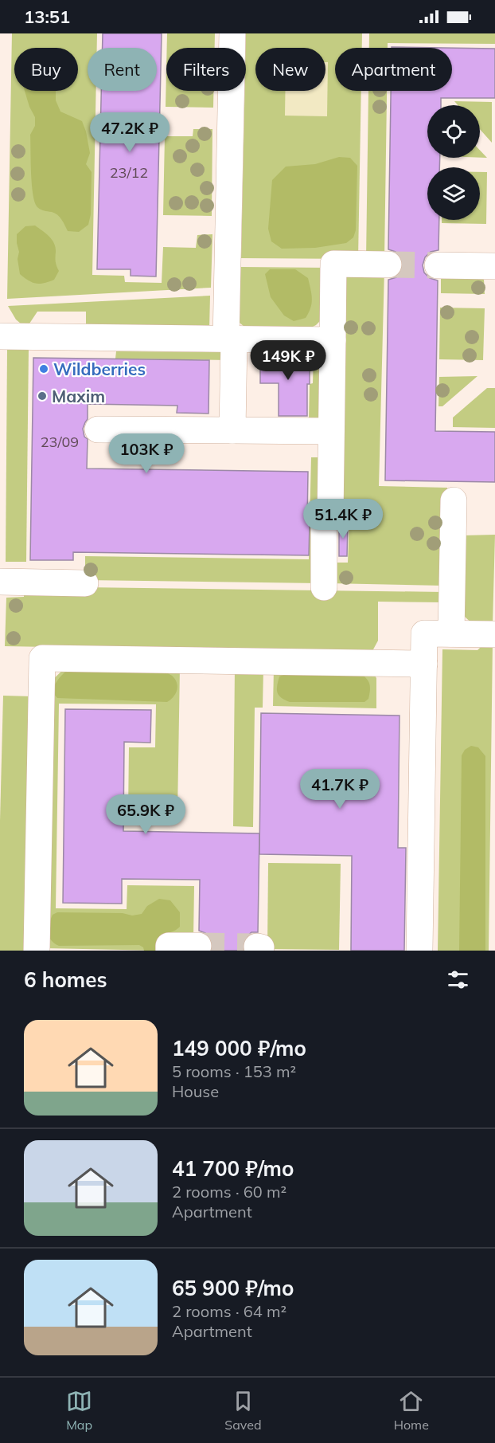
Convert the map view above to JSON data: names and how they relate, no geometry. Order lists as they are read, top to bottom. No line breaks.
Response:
{"places":["Wildberries","Maxim"],"house_numbers":["23/12","23/09"],"page":{"status":"13:51","chip":["Buy","Rent","Filters","New","Apartment"],"price":["47.2K ₽","149K ₽","103K ₽","51.4K ₽","41.7K ₽","65.9K ₽"],"heading":"6 homes","list":[{"name":"149 000 ₽/mo","note":"5 rooms · 153 m² · House"},{"name":"41 700 ₽/mo","note":"2 rooms · 60 m² · Apartment"},{"name":"65 900 ₽/mo","note":"2 rooms · 64 m² · Apartment"}],"tabs":["Map","Saved","Home"]}}
